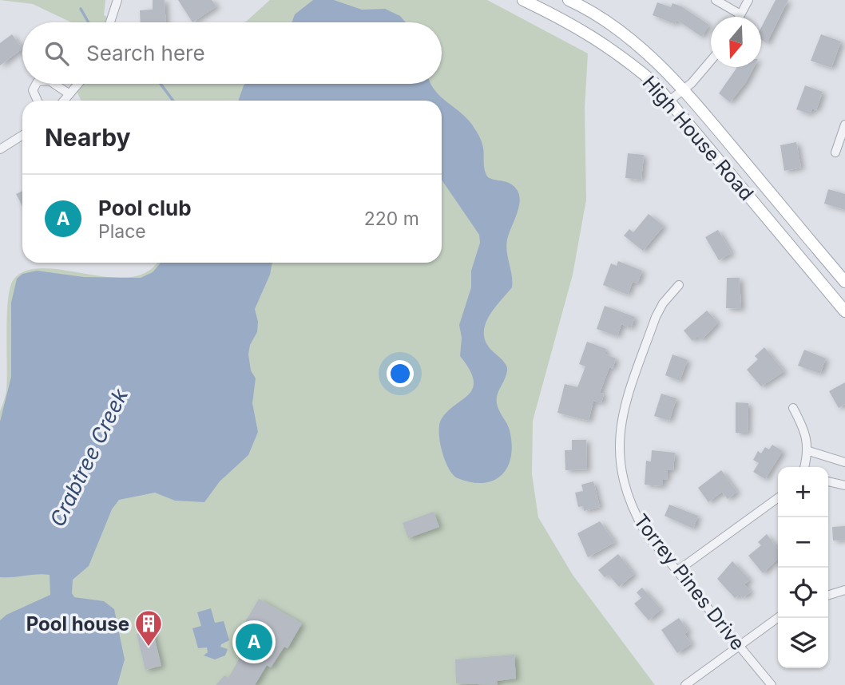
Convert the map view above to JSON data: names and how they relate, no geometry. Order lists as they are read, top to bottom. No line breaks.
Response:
{"streets":{"main road":["High House Road"],"street":["Torrey Pines Drive"]},"water":["Crabtree Creek"],"places":{"building":["Pool house"]},"north":"bottom","page":{"search":"Search here","heading":"Nearby","list":[{"mark":"A","name":"Pool club","note":"Place","value":"220 m"}],"map_buttons":["+","−"],"pins":"A"}}
